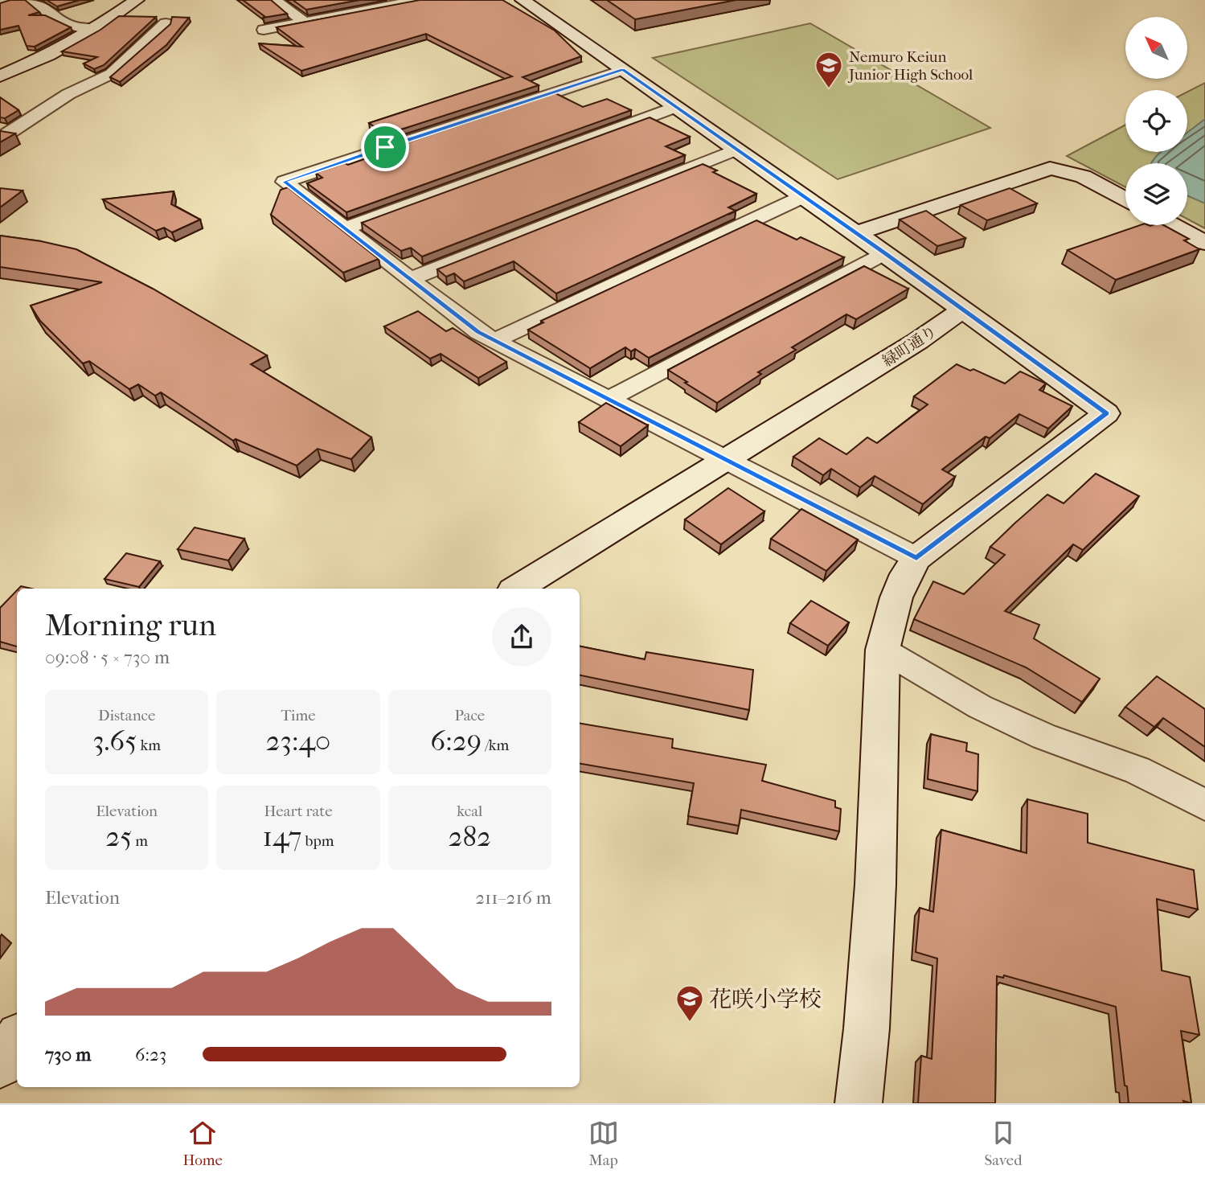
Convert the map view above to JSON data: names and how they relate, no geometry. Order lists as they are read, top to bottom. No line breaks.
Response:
{"streets":{"street":["緑町通り"]},"places":{"school or university":["Nemuro Keiun Junior High School","花咲小学校"]},"north":"top left","page":{"heading":["Morning run","09:08 · 5 × 730 m"],"stats":[["Distance","3.65 km"],["Time","23:40"],["Pace","6:29 /km"],["Elevation","25 m"],["Heart rate","147 bpm"],["kcal","282"]],"chart":["Elevation","211–216 m"],"list":[{"name":"730 m","note":"6:23"}],"tabs":["Home","Map","Saved"]}}
